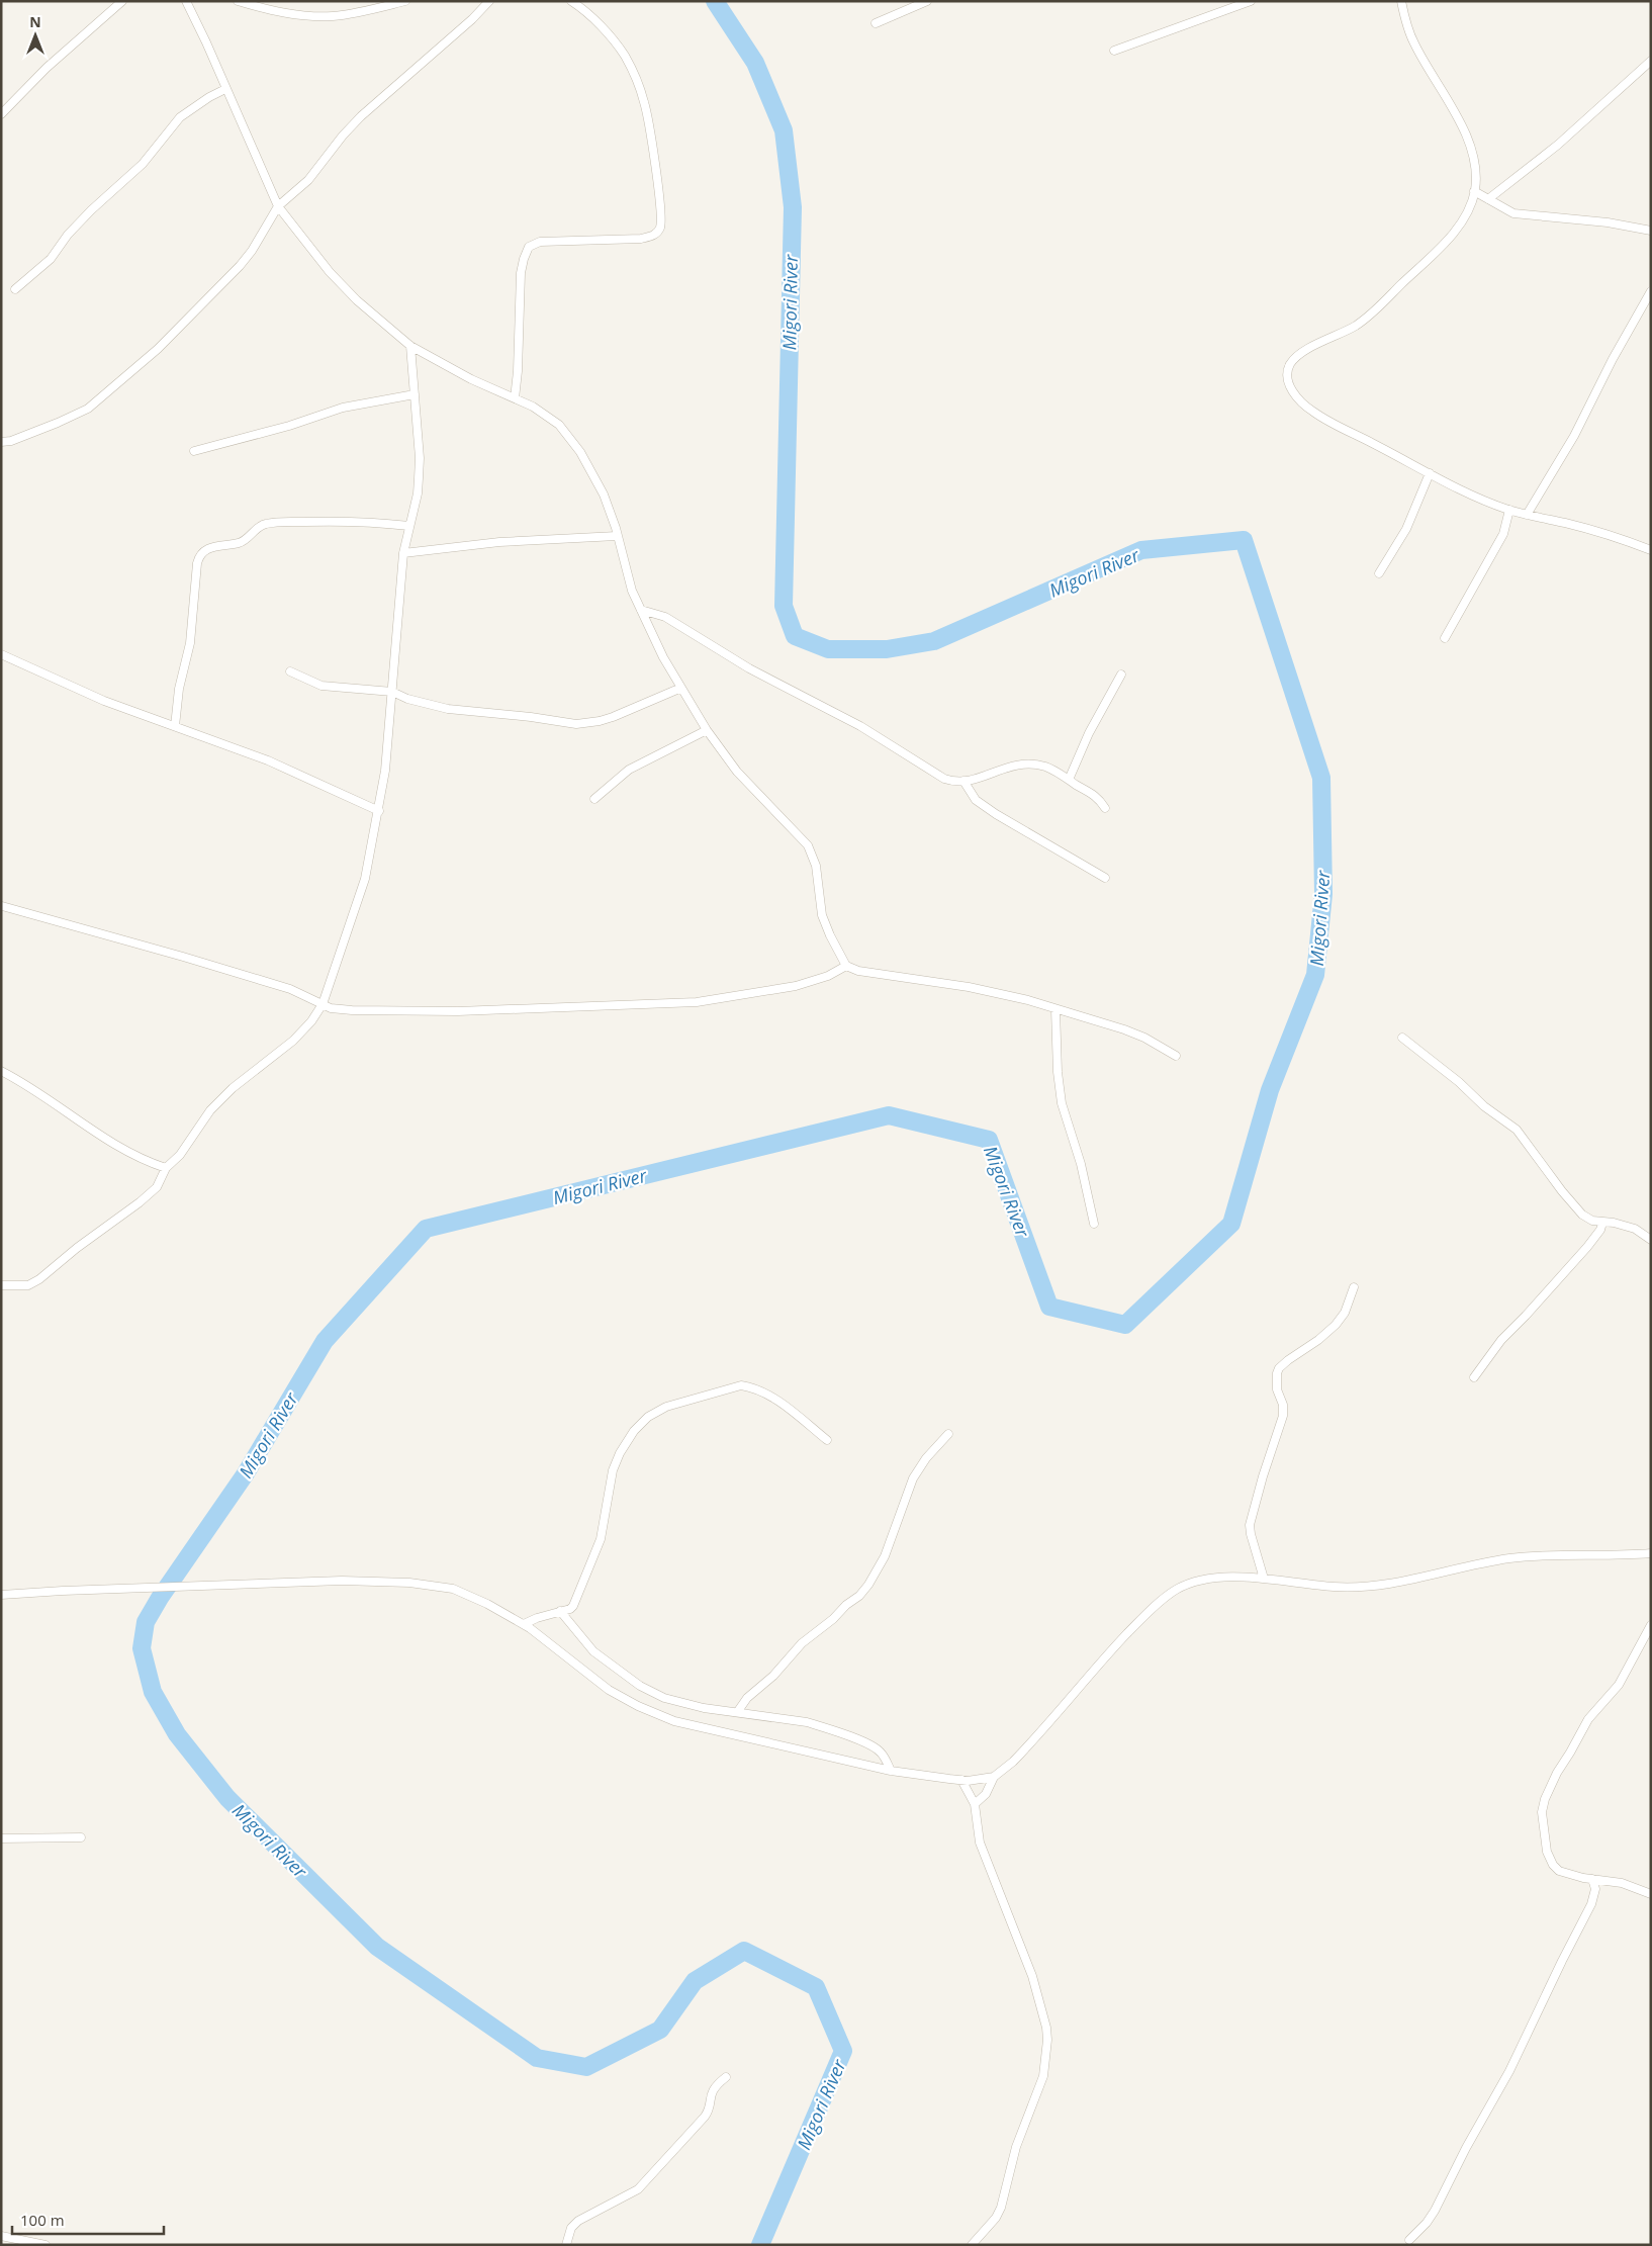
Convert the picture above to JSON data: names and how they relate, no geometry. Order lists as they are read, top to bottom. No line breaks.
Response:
{"water":["Migori River"],"scale_bar":"100 m","north":"top"}
